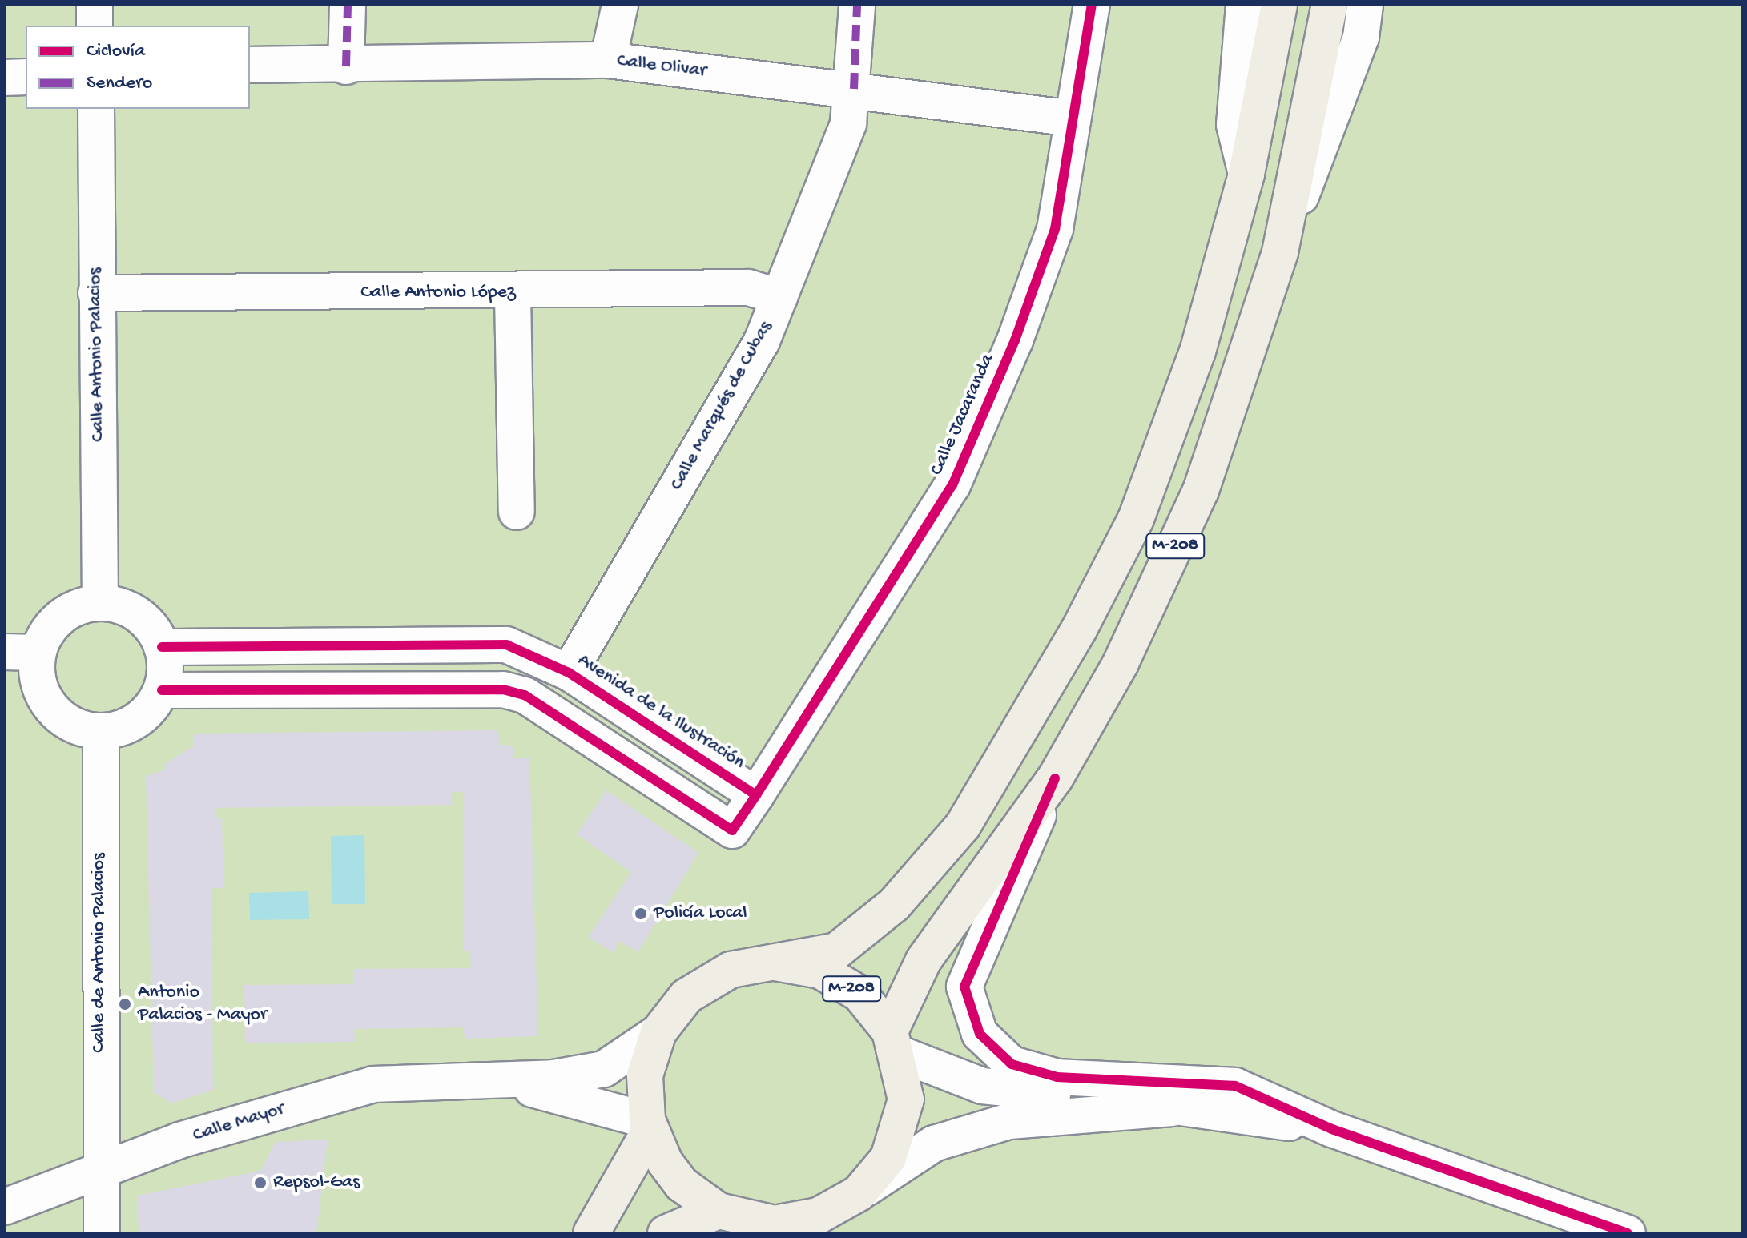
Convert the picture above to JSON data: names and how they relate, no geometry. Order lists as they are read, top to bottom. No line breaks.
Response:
{"streets":{"main road":["M-208"],"street":["Calle Olivar","Calle Antonio López","Calle Antonio Palacios","Calle Marqués de Cubas","Calle Jacaranda","Avenida de la Ilustración","Calle de Antonio Palacios","Calle Mayor"]},"crossings":[["Calle Olivar","Calle Marqués de Cubas"],["Calle Olivar","Calle Jacaranda"],["Calle Antonio López","Calle Antonio Palacios"],["Calle Antonio López","Calle Marqués de Cubas"],["Calle Antonio Palacios","Avenida de la Ilustración"],["Calle Antonio Palacios","Calle de Antonio Palacios"],["Calle Marqués de Cubas","Avenida de la Ilustración"],["Calle Jacaranda","Avenida de la Ilustración"],["M-208","Calle Mayor"],["Avenida de la Ilustración","Calle de Antonio Palacios"],["Calle de Antonio Palacios","Calle Mayor"]],"places":["Policía Local","Antonio Palacios - Mayor","Repsol-Gas"],"legend":["Ciclovía","Sendero"]}
